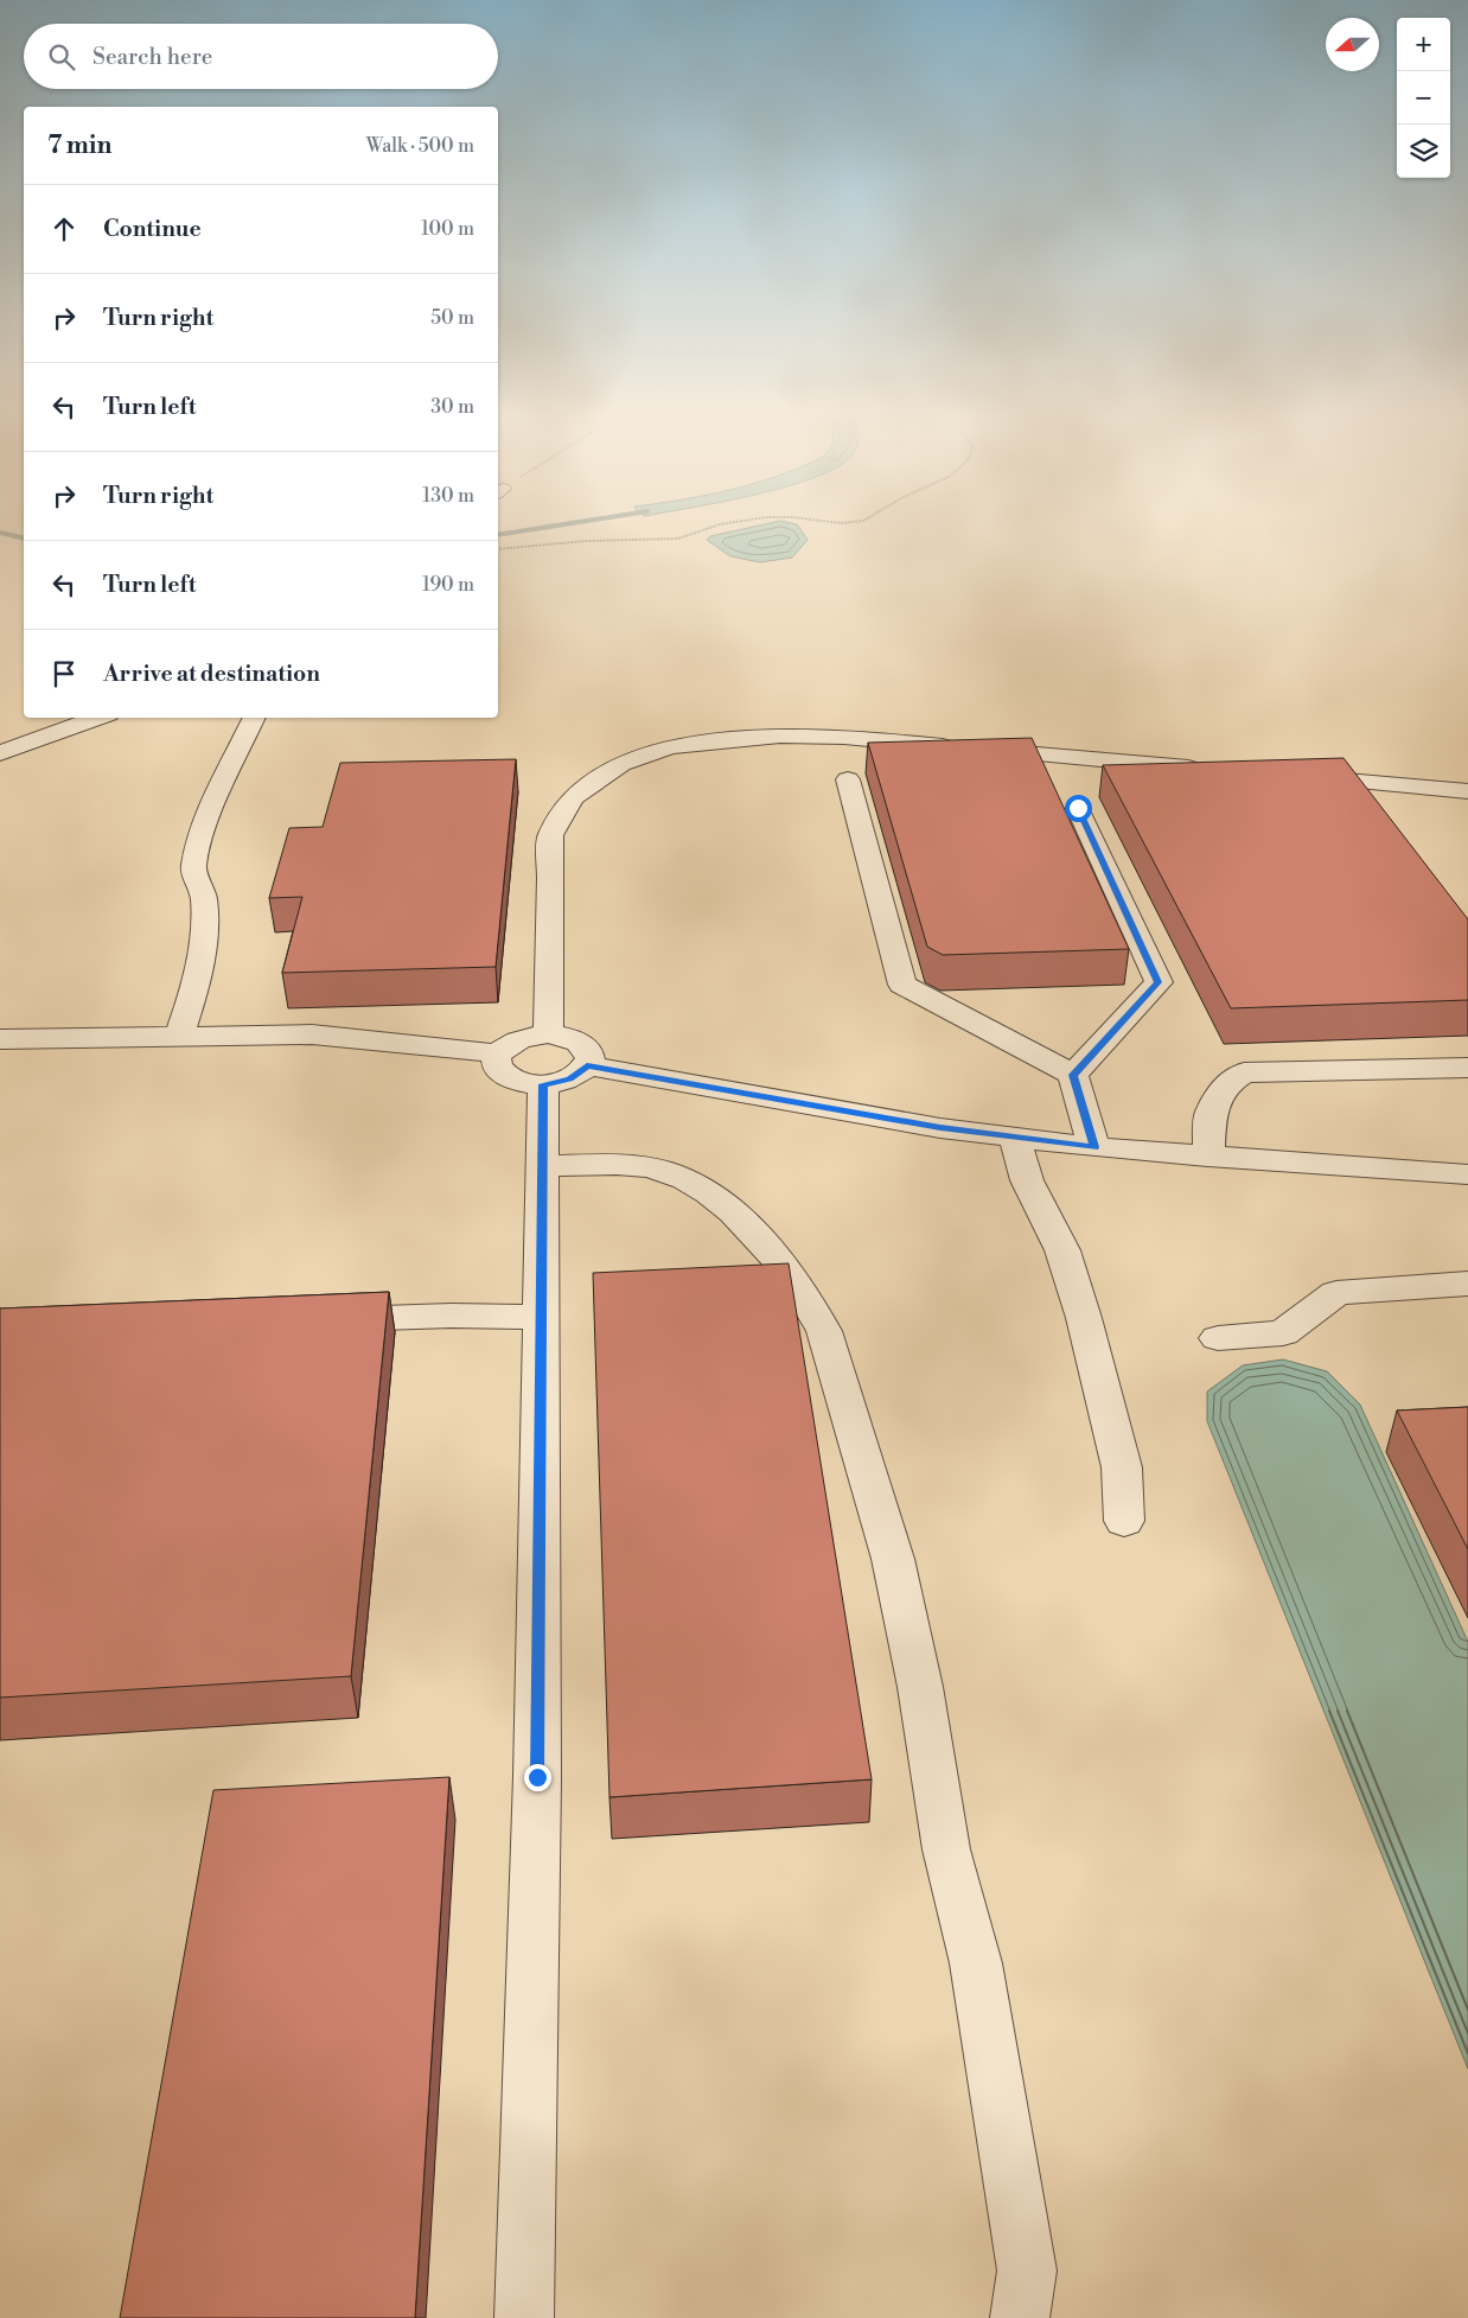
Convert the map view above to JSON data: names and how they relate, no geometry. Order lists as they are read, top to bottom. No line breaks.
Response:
{"north":"left","page":{"map_buttons":["+","−"],"search":"Search here","heading":["7 min","Walk · 500 m"],"list":[["Continue","100 m"],["Turn right","50 m"],["Turn left","30 m"],["Turn right","130 m"],["Turn left","190 m"],"Arrive at destination"]}}
